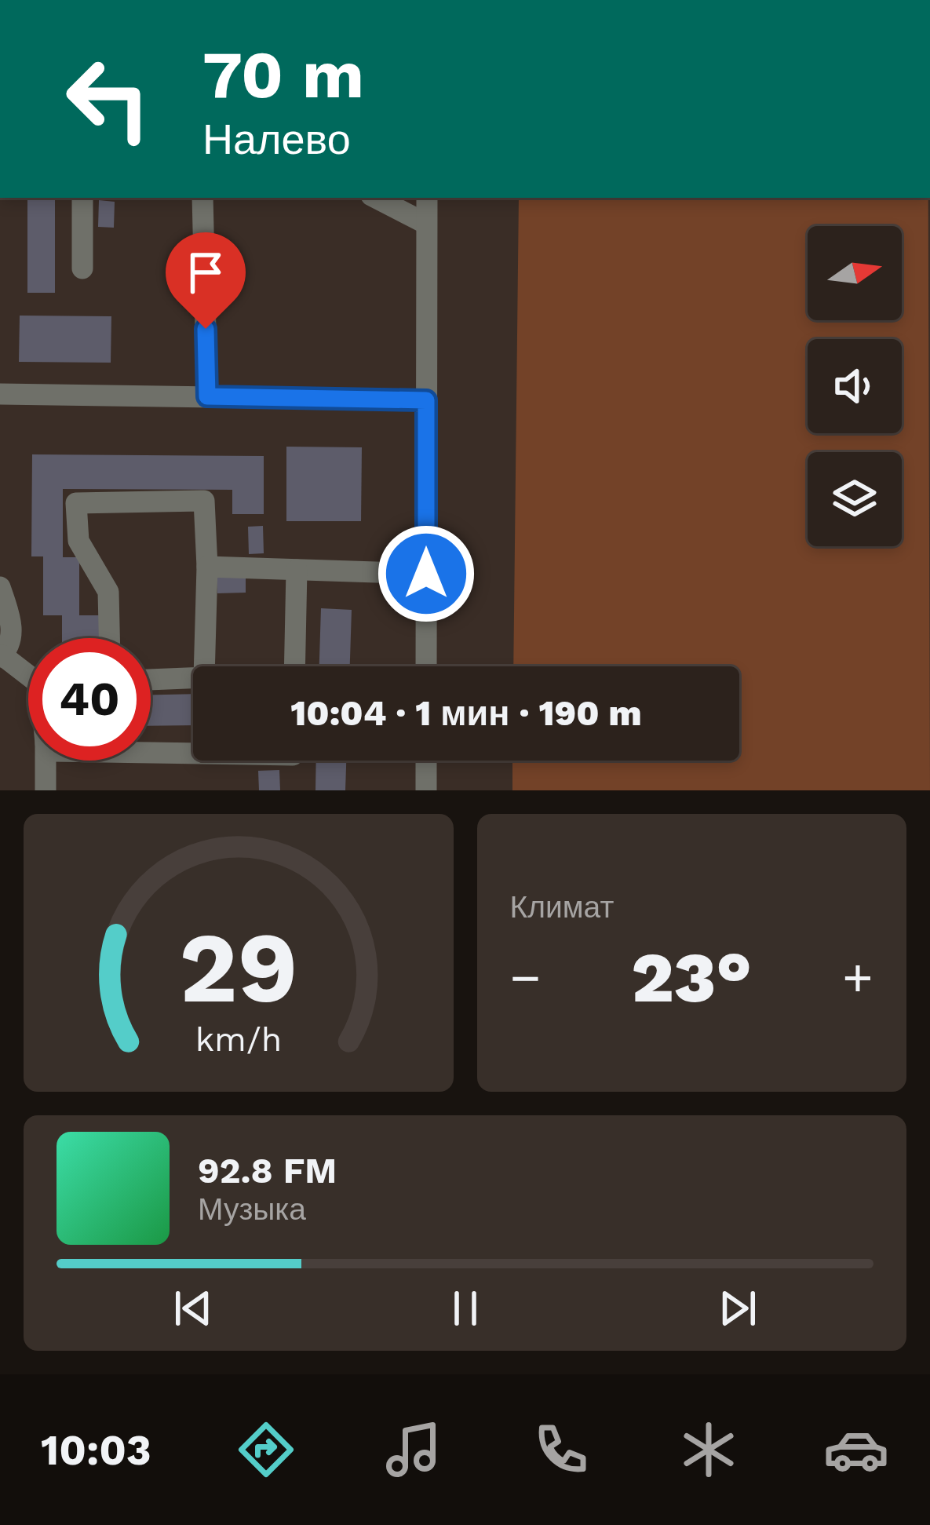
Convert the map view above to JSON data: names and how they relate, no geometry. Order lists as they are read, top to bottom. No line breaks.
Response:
{"north":"right","page":{"turn":["70 m","Налево"],"limit":"40","trip":"10:04 · 1 мин · 190 m","tile":"Климат","heat":["−","23°","+"],"song":["92.8 FM","Музыка"],"tabs":"10:03","gauge":["29","km/h"]}}
